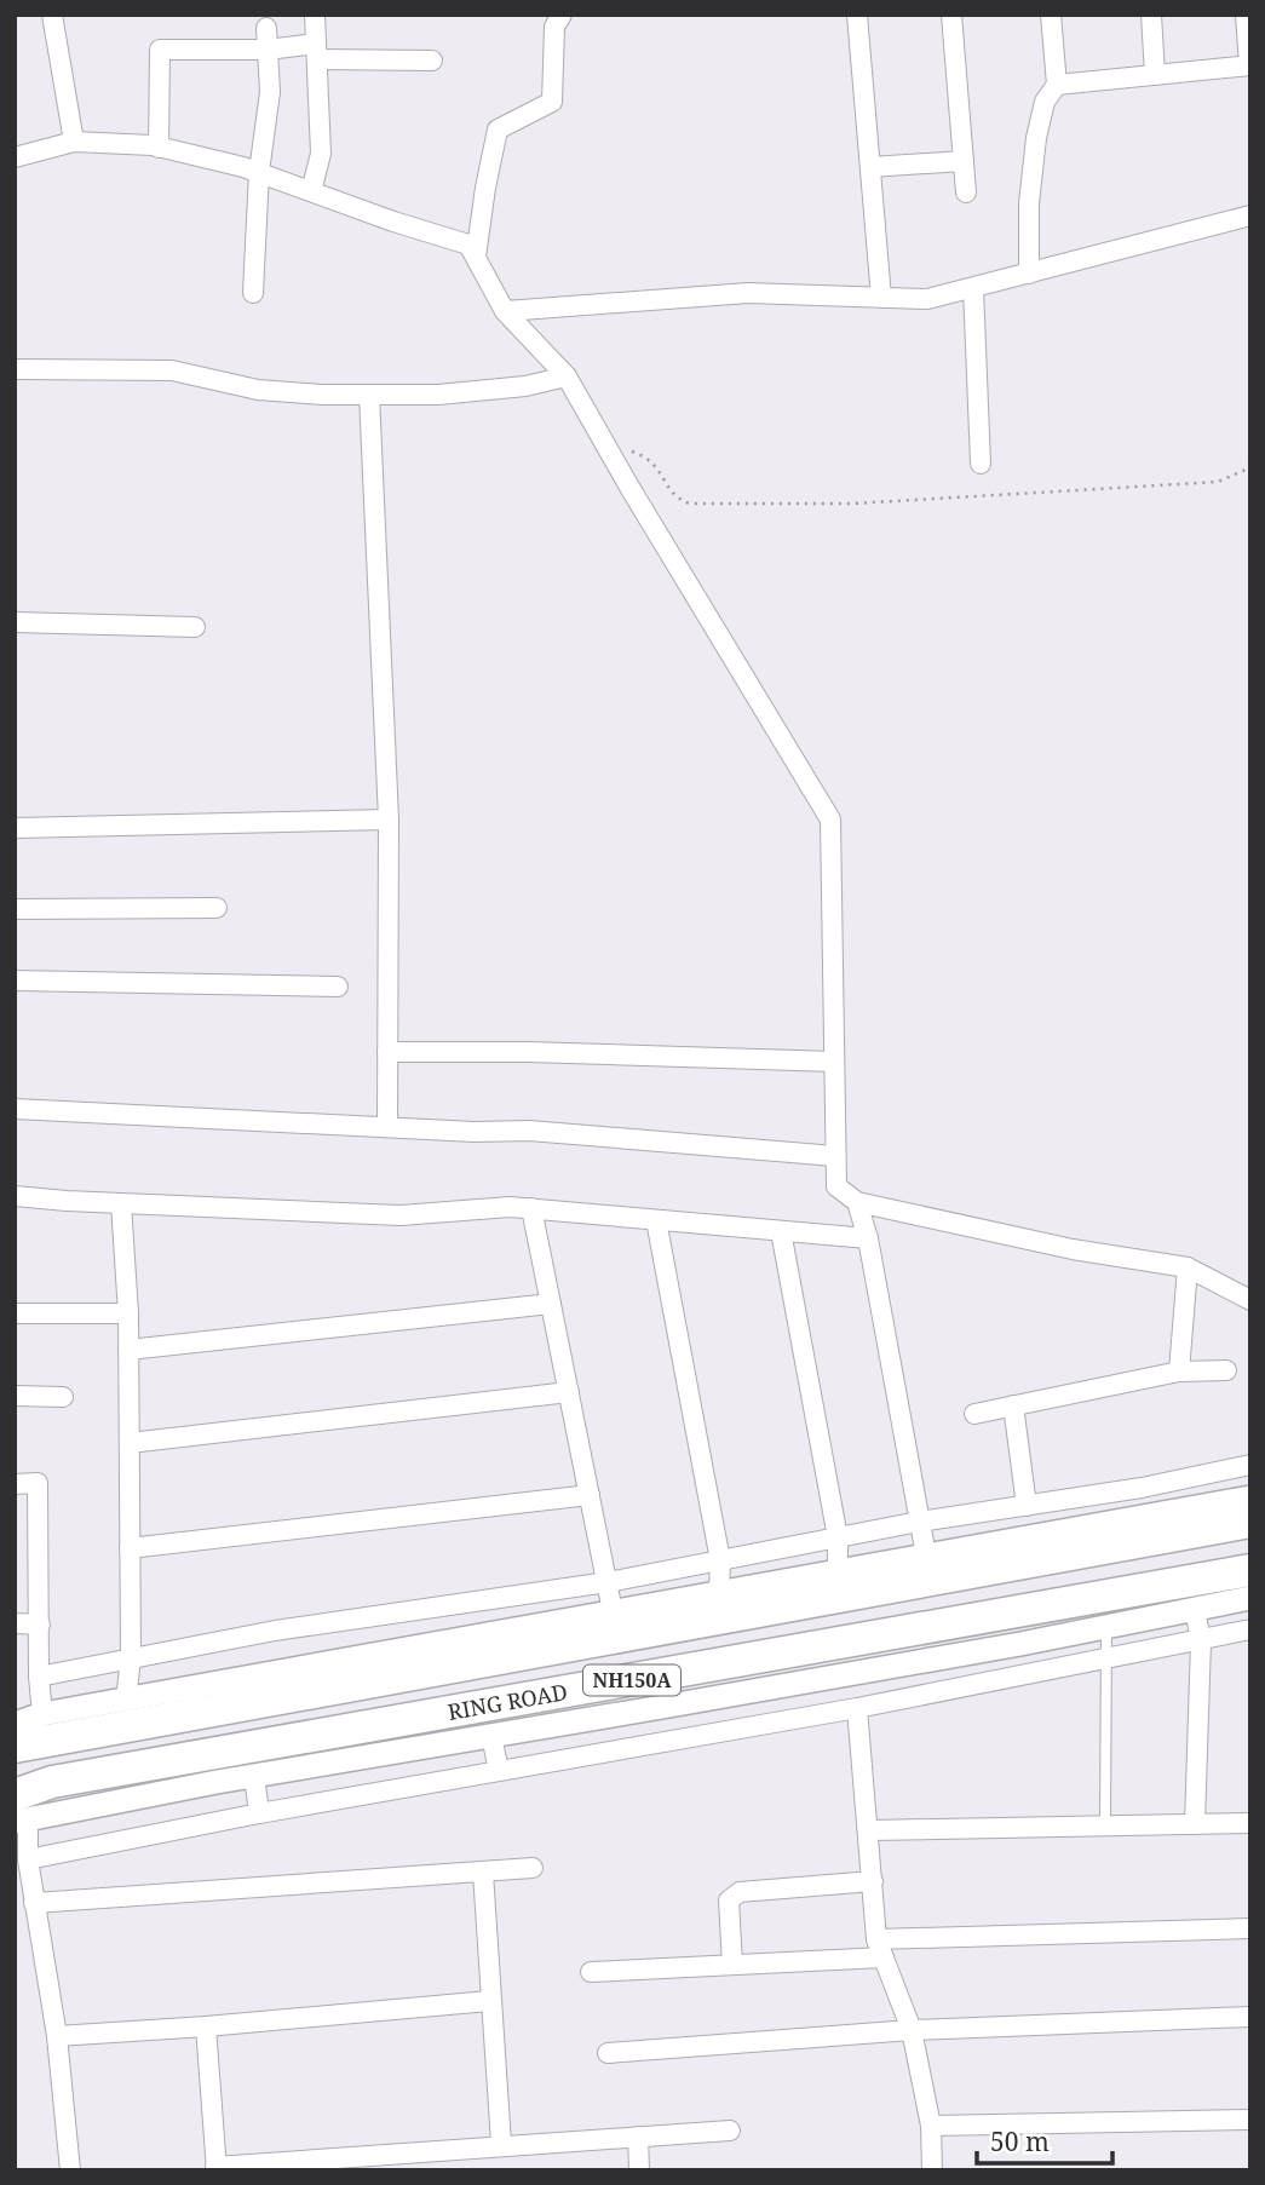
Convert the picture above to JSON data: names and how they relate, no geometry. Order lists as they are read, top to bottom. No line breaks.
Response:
{"streets":{"highway":["NH150A","RING ROAD"]},"scale_bar":"50 m"}
